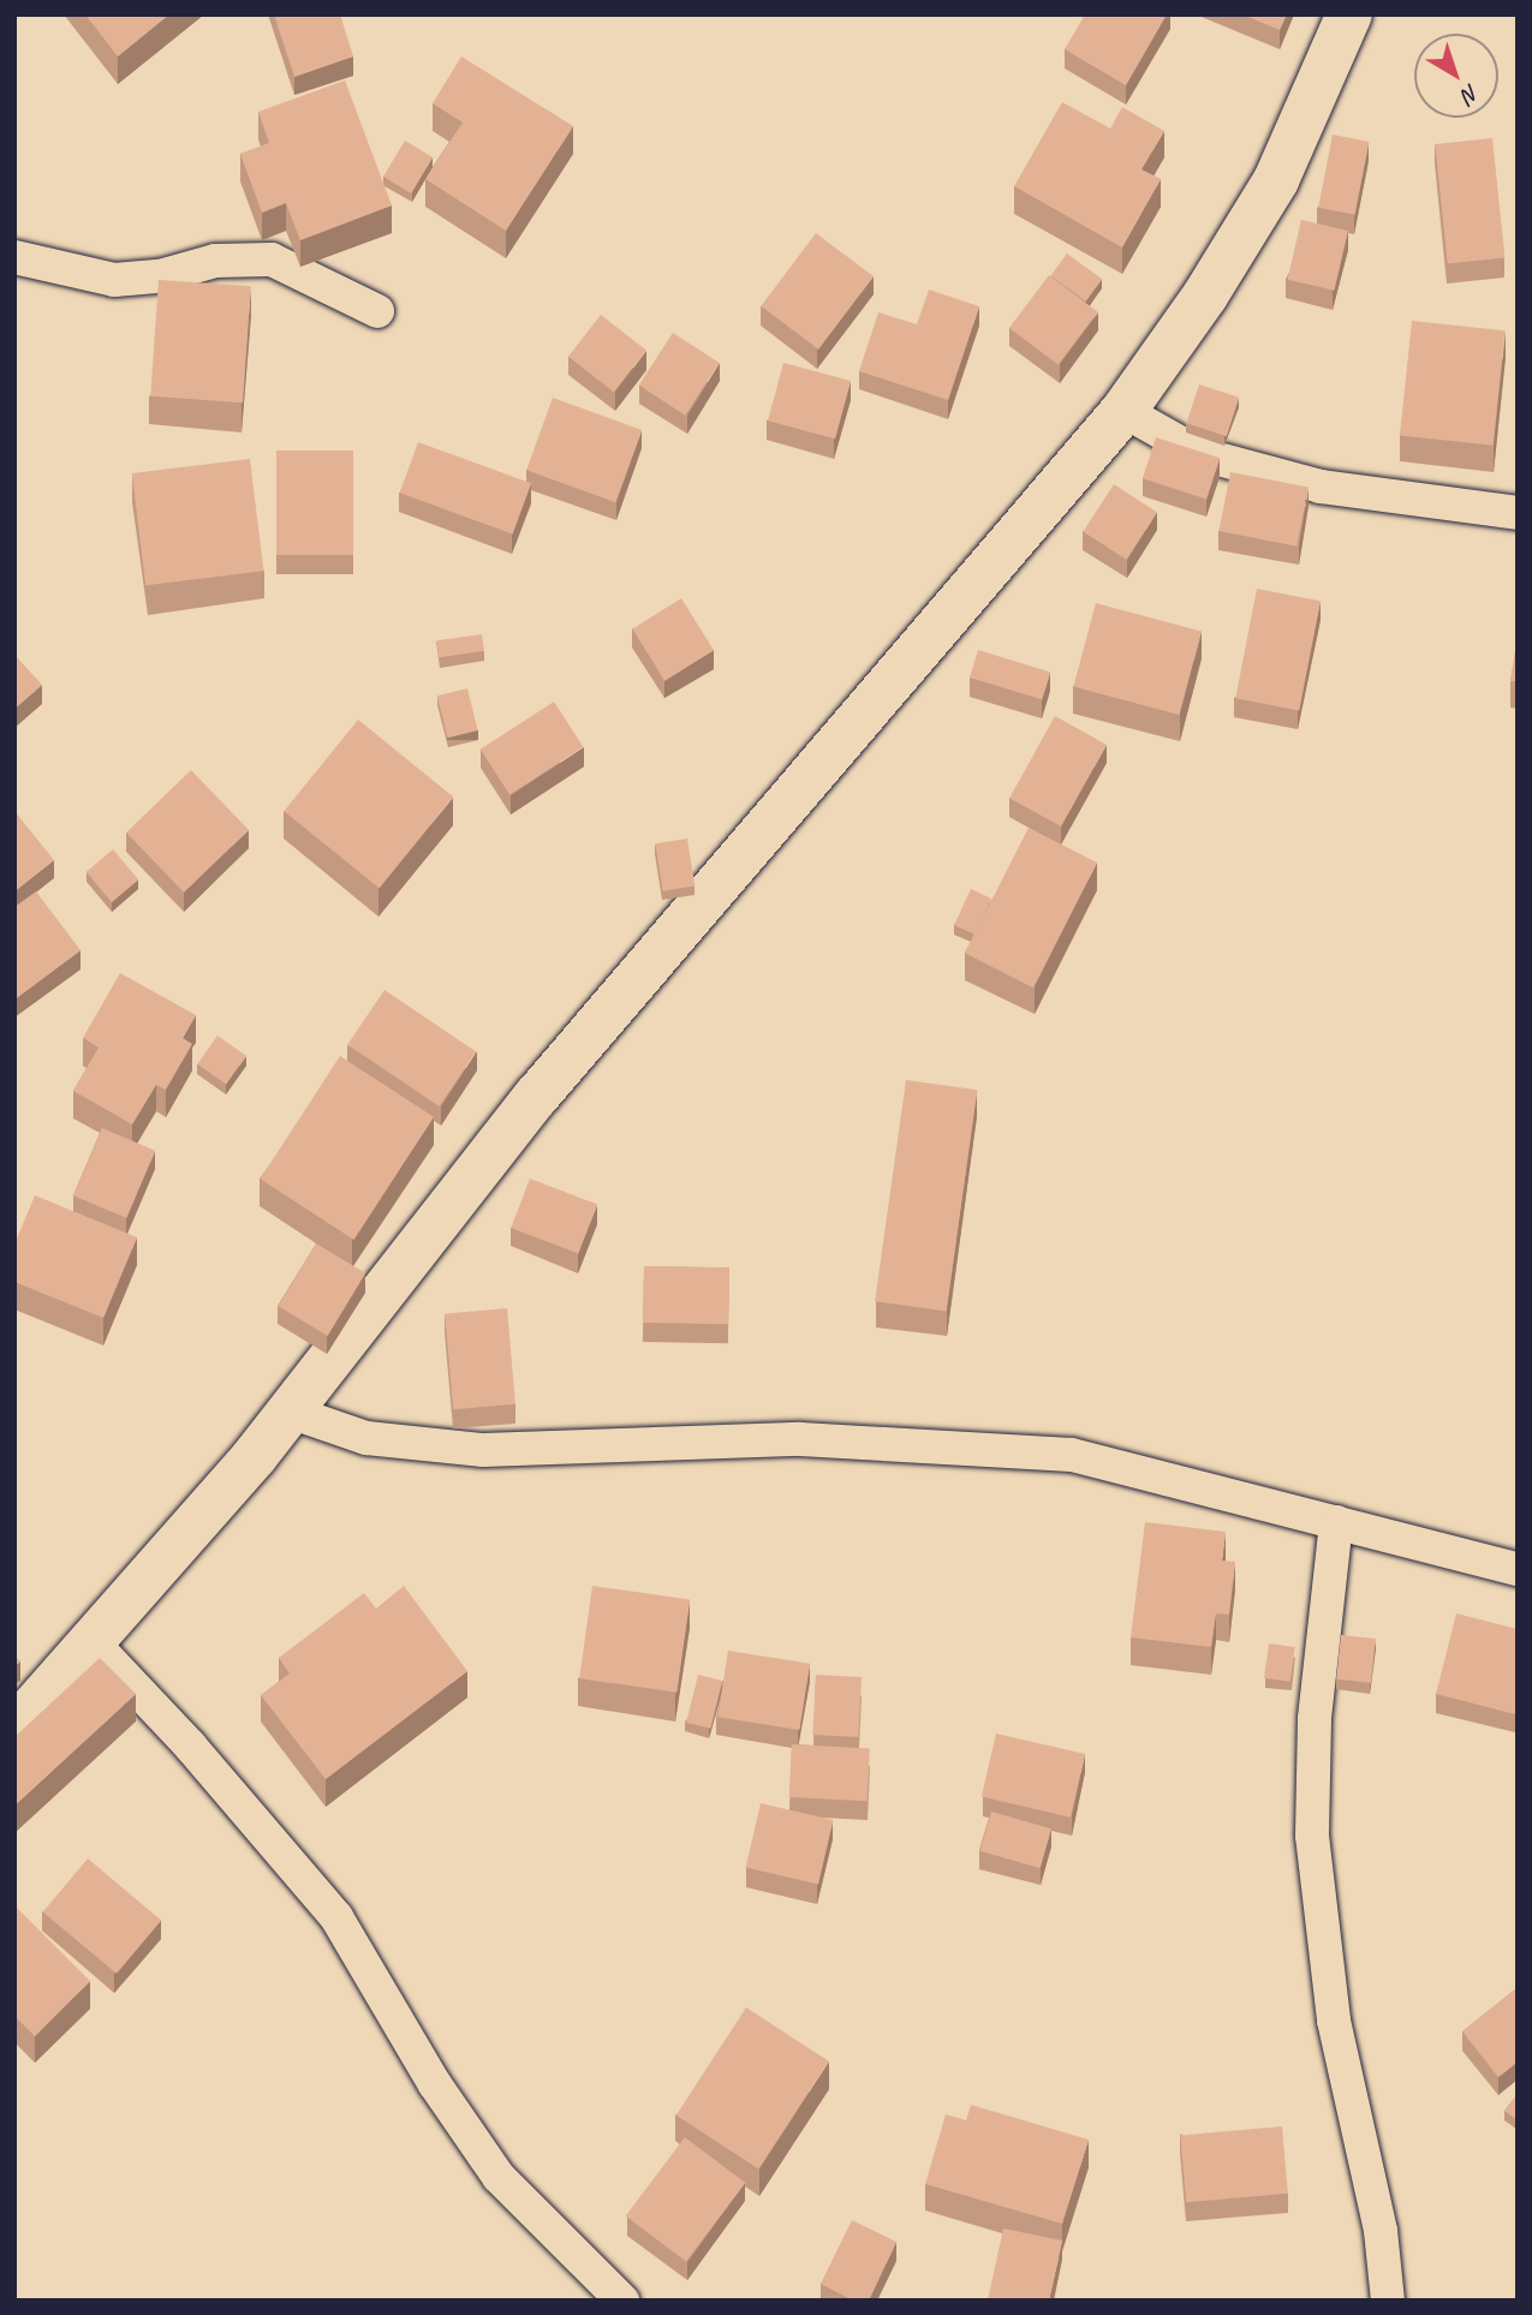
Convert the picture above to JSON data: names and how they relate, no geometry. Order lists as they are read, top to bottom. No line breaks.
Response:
{"north":"bottom right"}
